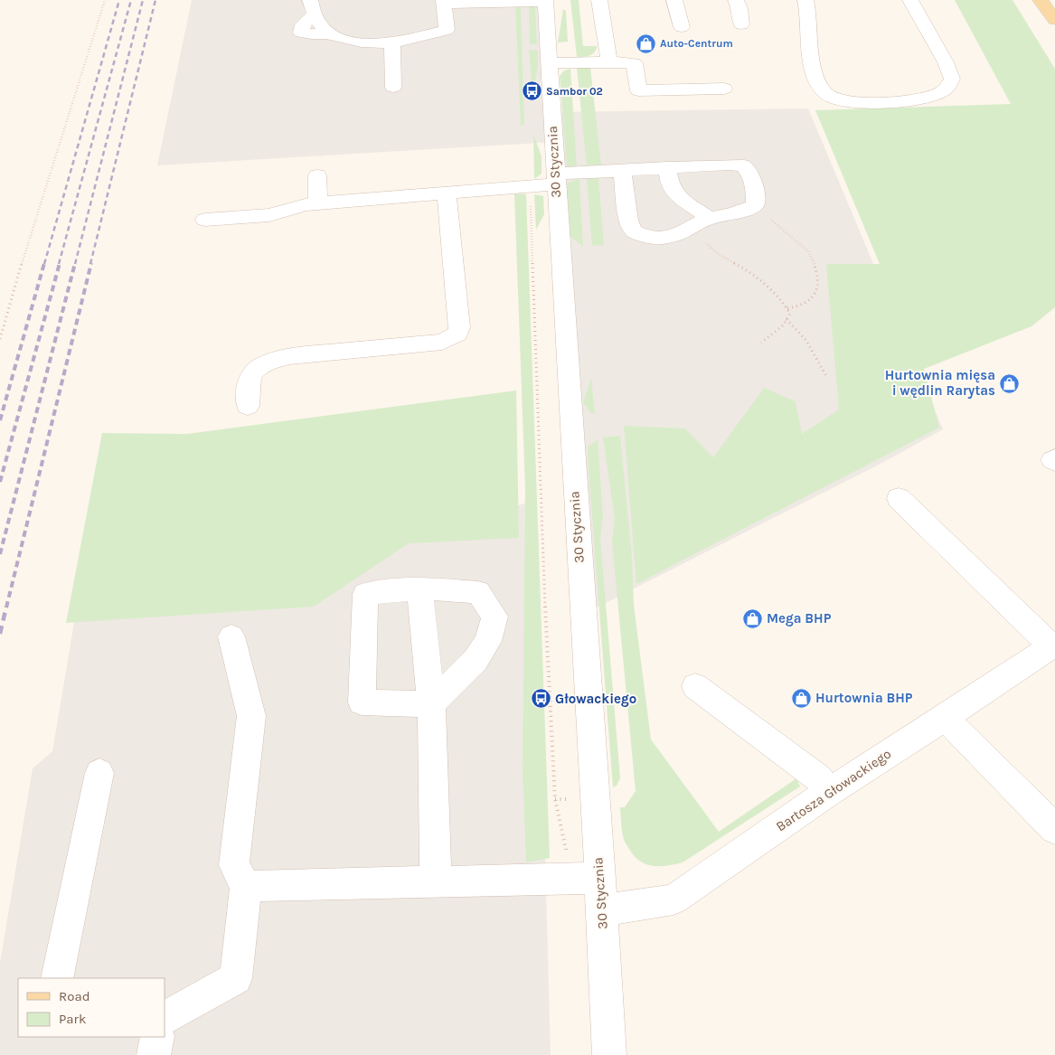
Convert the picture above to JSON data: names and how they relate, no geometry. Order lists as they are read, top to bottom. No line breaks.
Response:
{"streets":{"street":["30 Stycznia","Bartosza Głowackiego"]},"crossings":[["30 Stycznia","Bartosza Głowackiego"]],"places":{"shop":["Auto-Centrum","Hurtownia mięsa i wędlin Rarytas","Mega BHP","Hurtownia BHP"],"bus stop":["Sambor 02","Głowackiego"]},"legend":["Road","Park"]}
